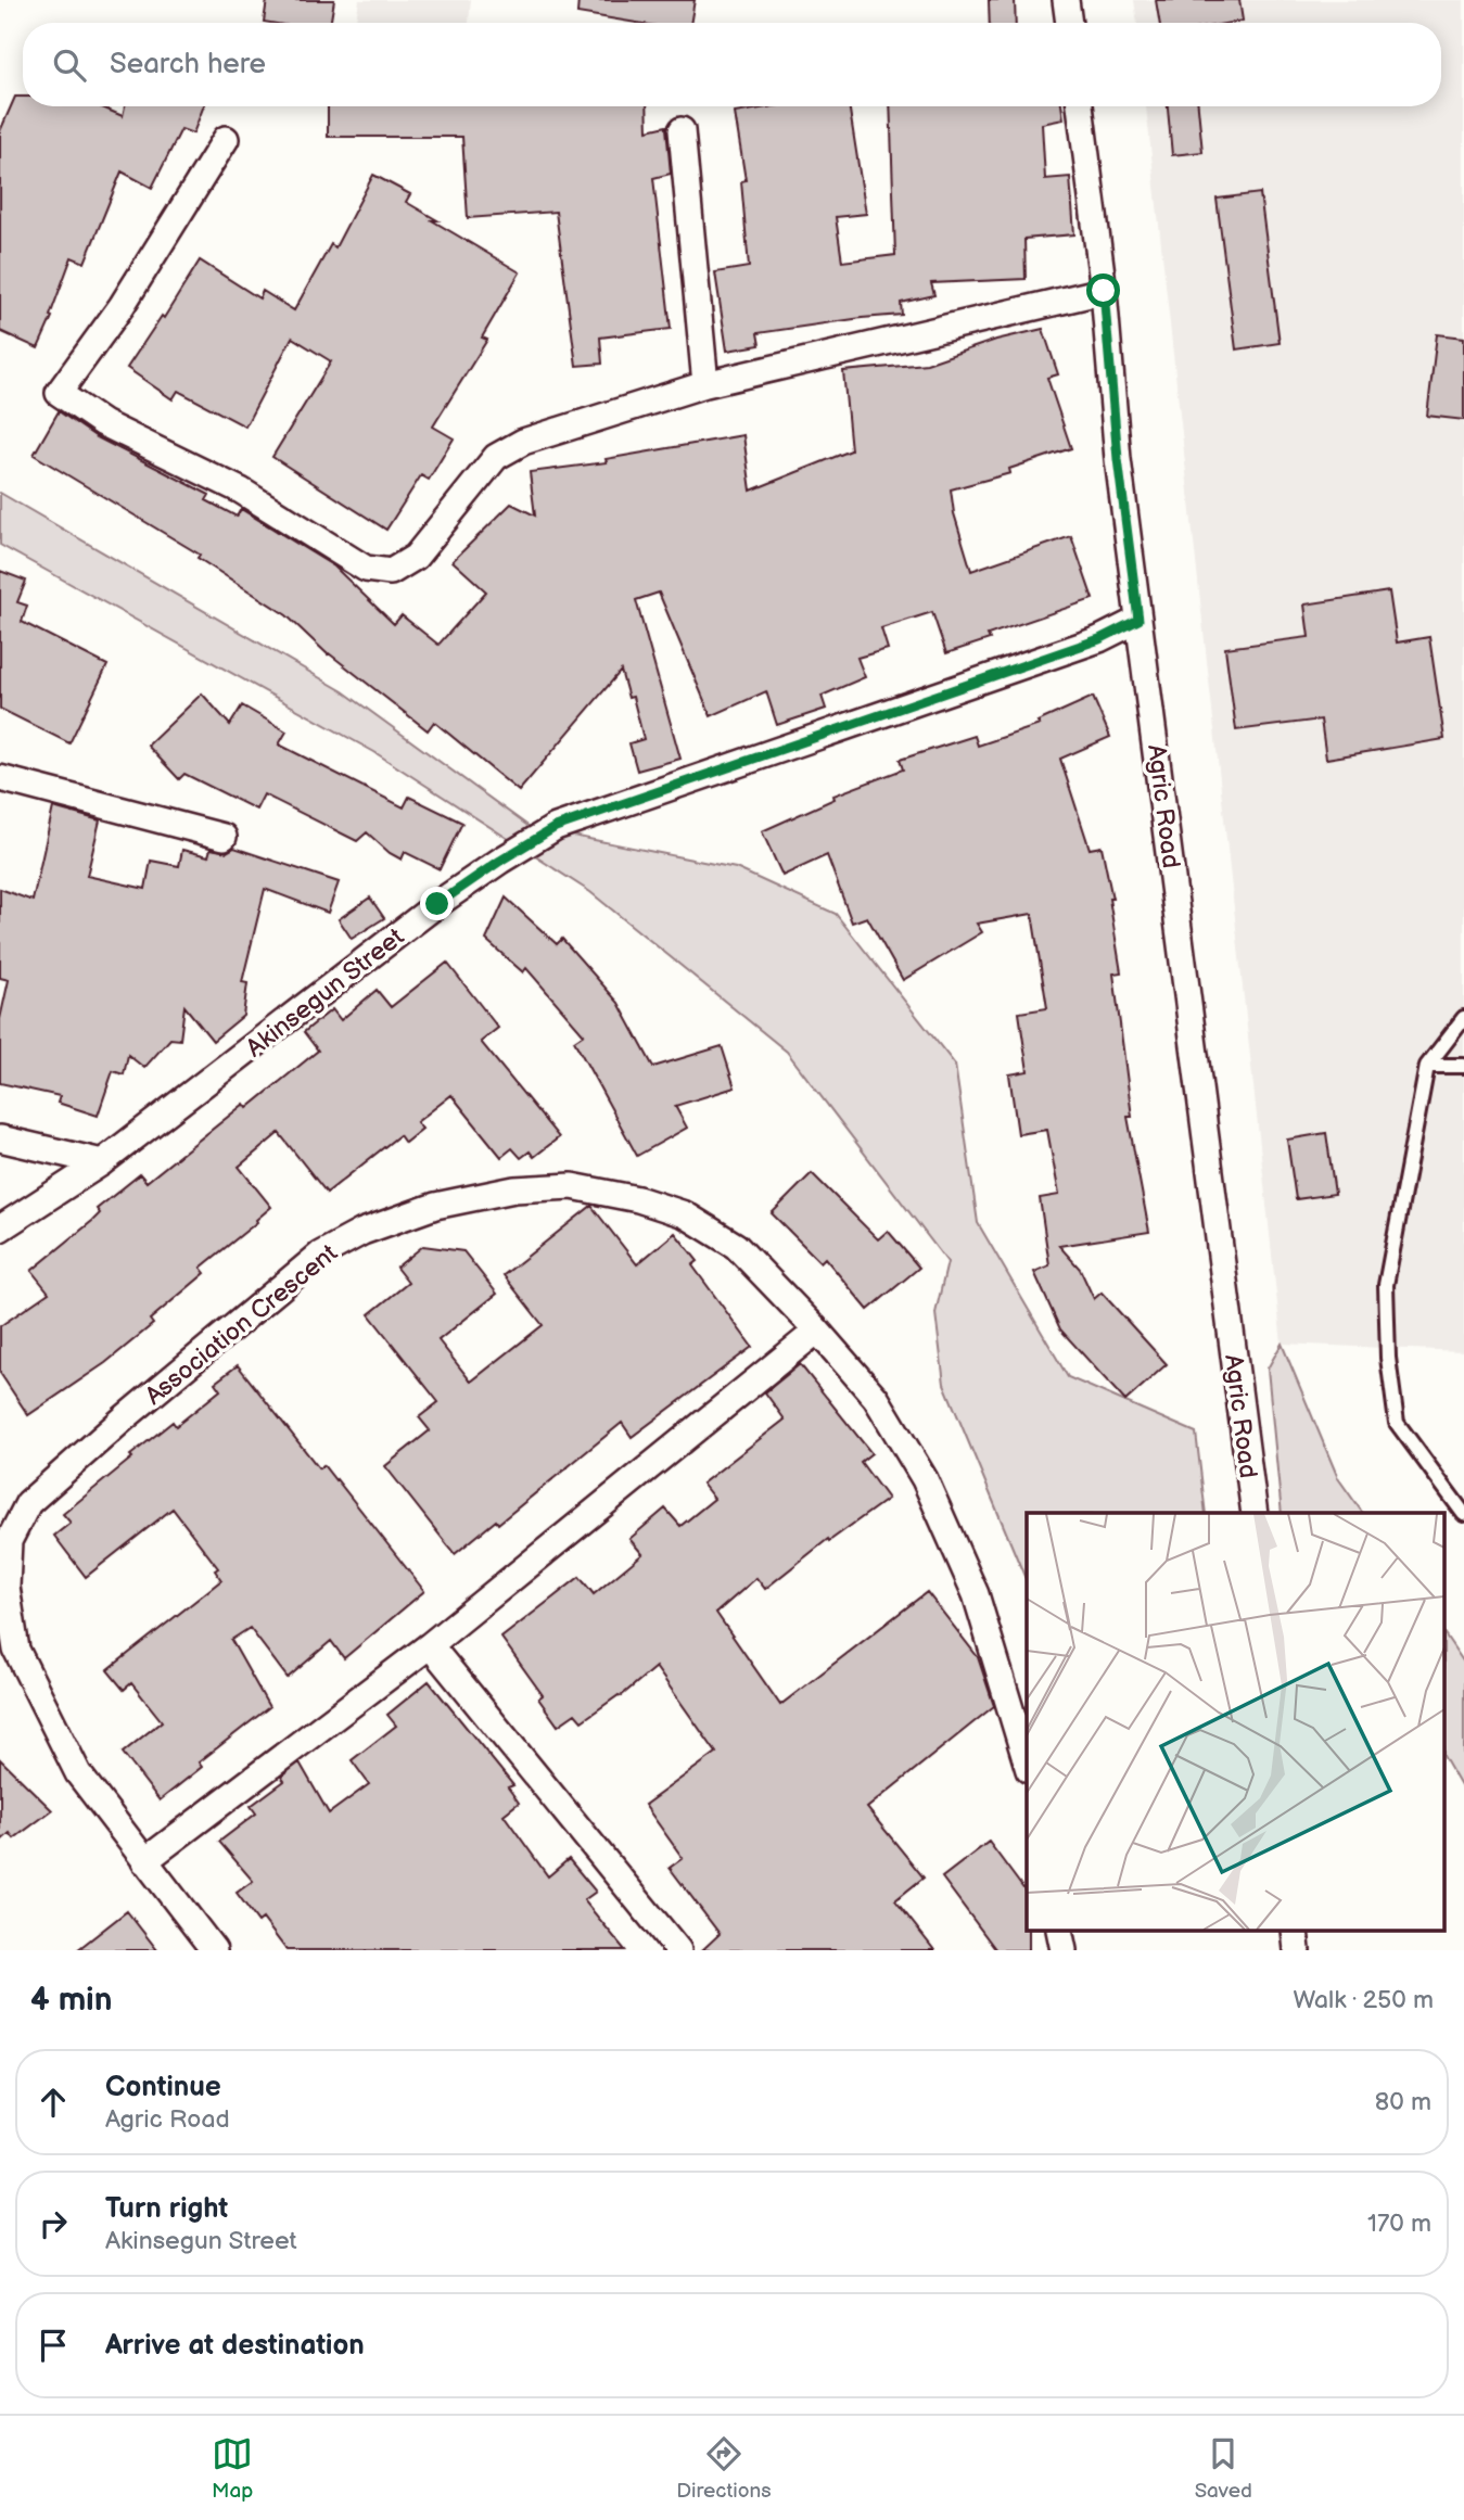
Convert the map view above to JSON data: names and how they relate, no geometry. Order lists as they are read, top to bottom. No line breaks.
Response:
{"streets":{"street":["Agric Road","Akinsegun Street","Association Crescent"]},"crossings":[["Agric Road","Akinsegun Street"]],"page":{"search":"Search here","heading":["4 min","Walk · 250 m"],"list":[["Continue","Agric Road","80 m"],["Turn right","Akinsegun Street","170 m"],"Arrive at destination"],"nav":["Map","Directions","Saved"]}}
